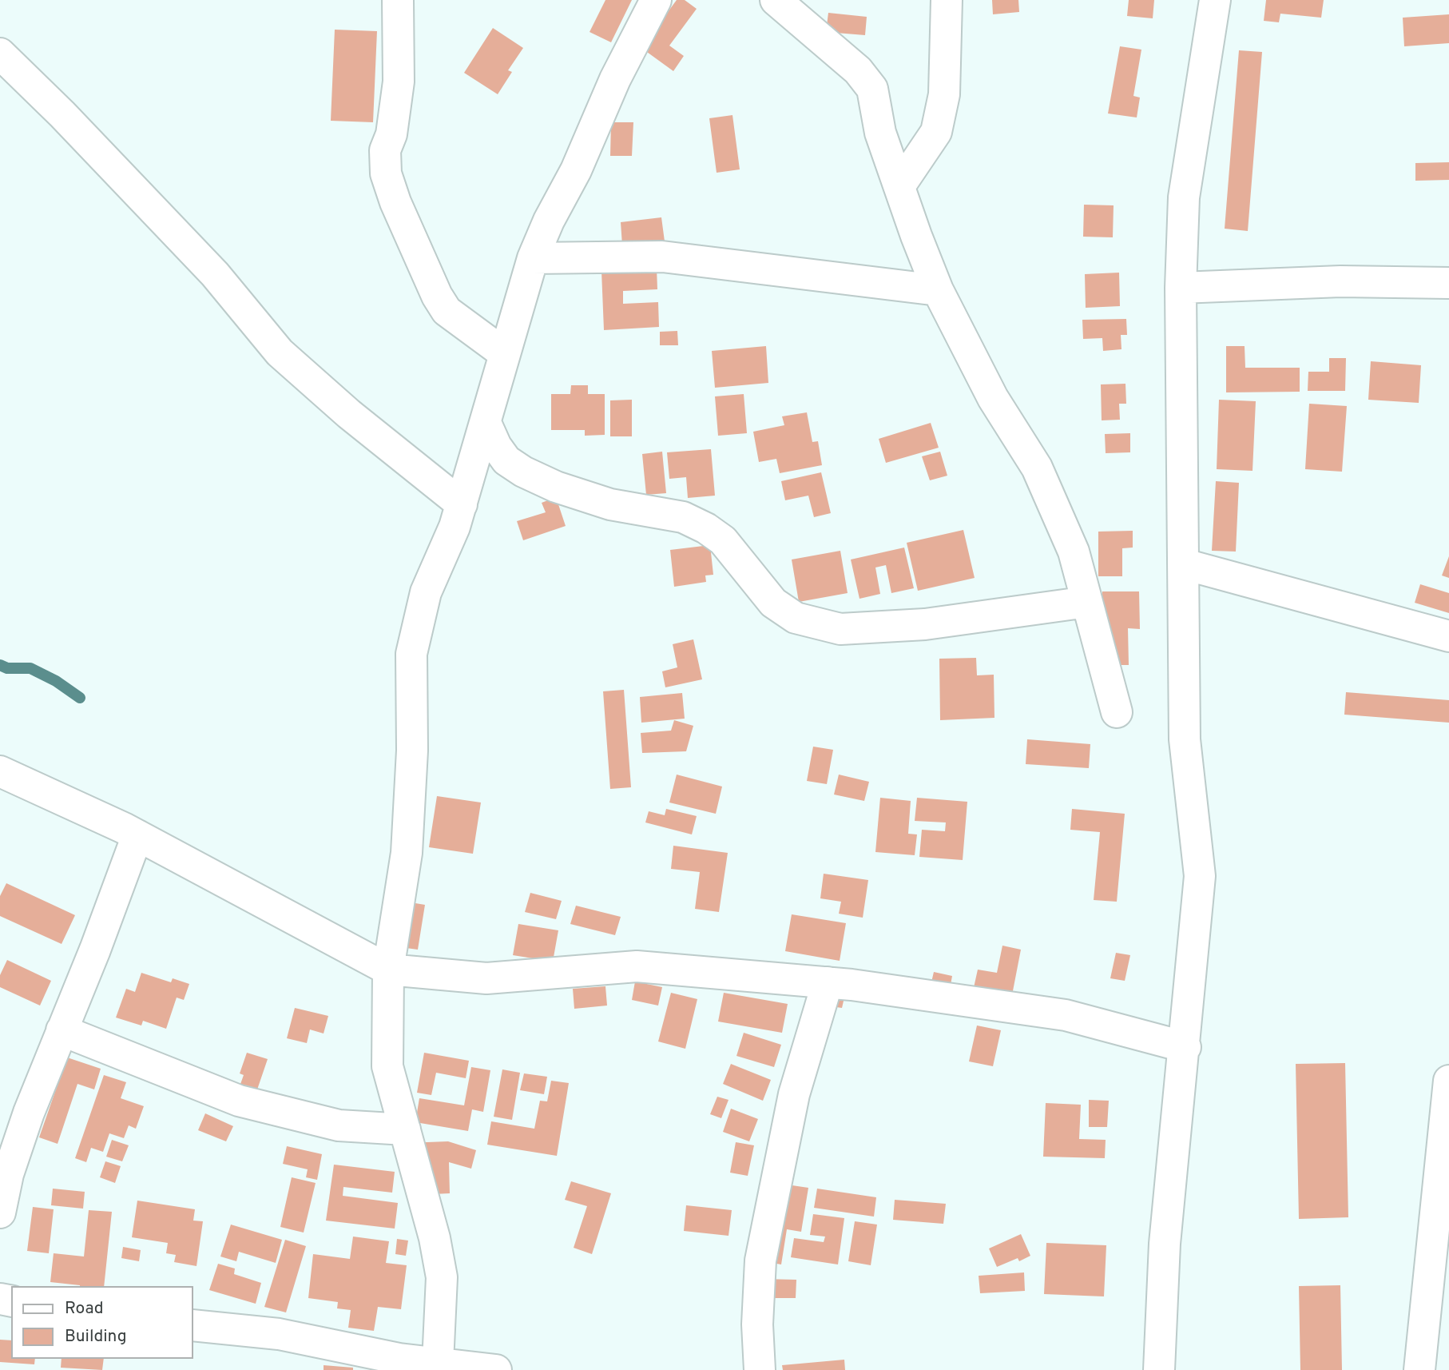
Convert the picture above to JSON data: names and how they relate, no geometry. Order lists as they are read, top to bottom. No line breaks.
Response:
{"legend":["Road","Building"]}
